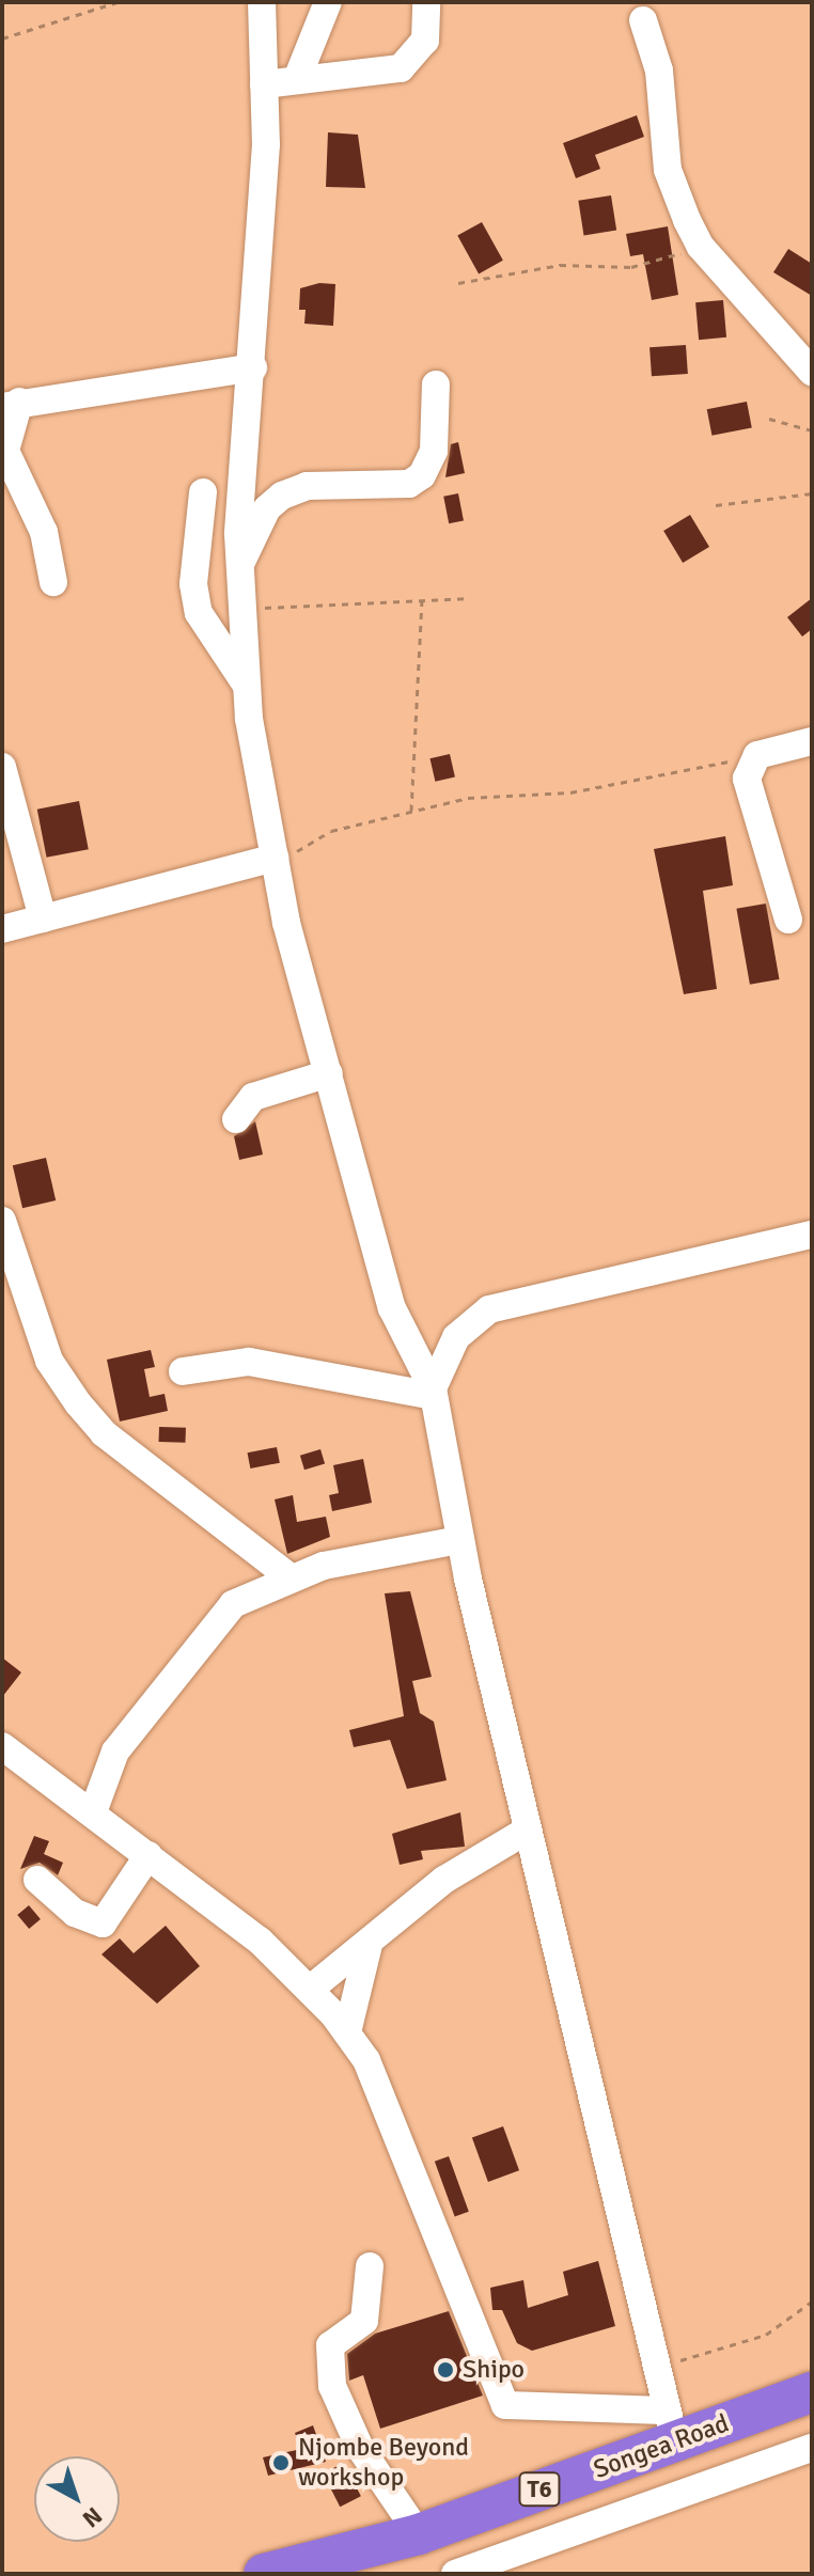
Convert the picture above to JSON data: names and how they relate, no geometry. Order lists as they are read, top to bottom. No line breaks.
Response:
{"streets":{"highway":["Songea Road","T6"]},"places":["Shipo","Njombe Beyond workshop"],"north":"bottom right"}
